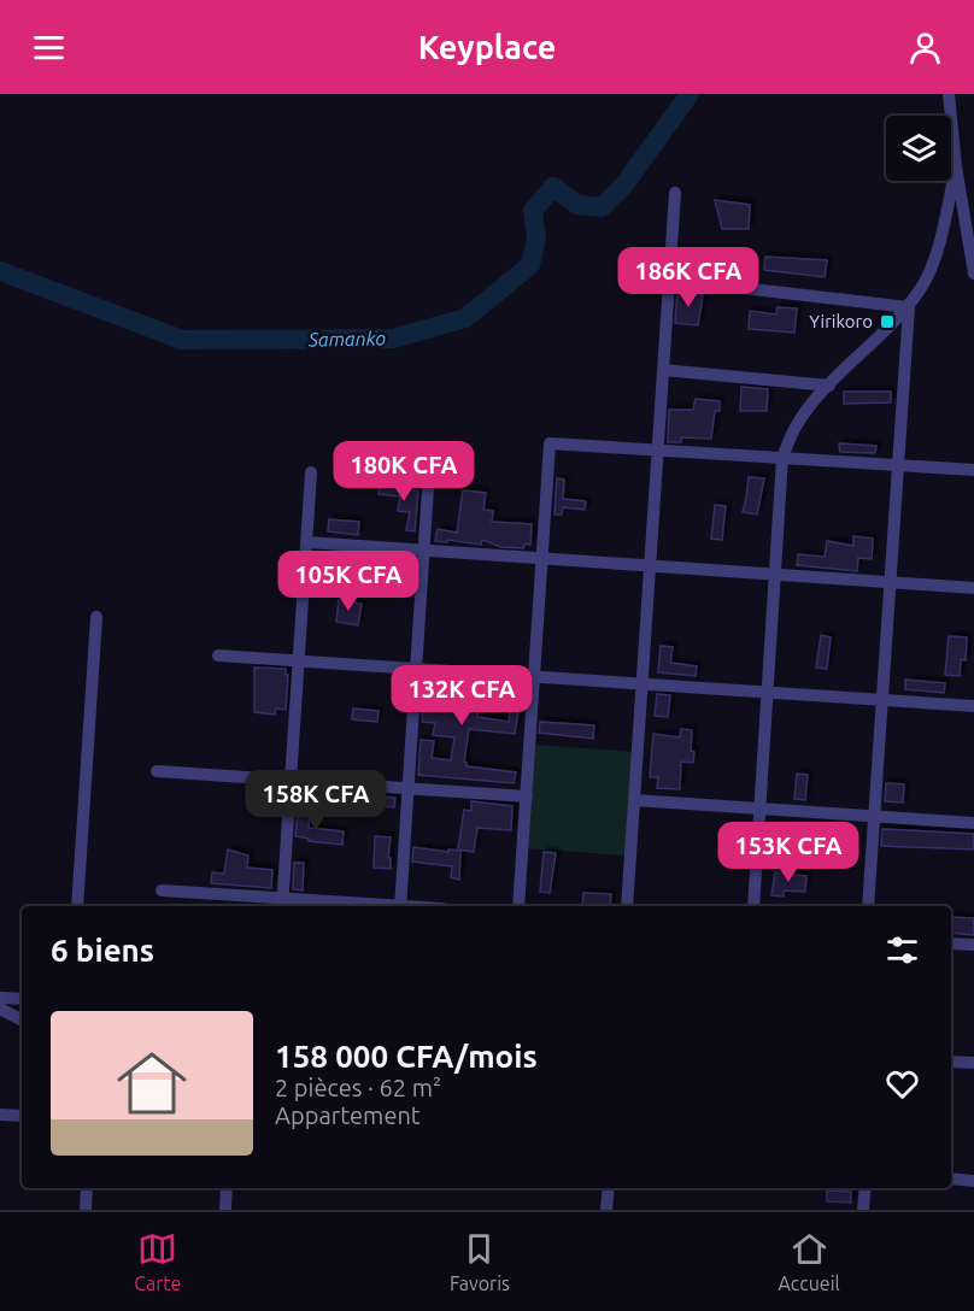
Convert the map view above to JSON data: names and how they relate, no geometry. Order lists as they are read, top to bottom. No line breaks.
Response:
{"water":["Samanko"],"places":{"transit":["Yirikoro"]},"page":{"header":"Keyplace","price":["186K CFA","180K CFA","105K CFA","132K CFA","158K CFA","153K CFA"],"heading":"6 biens","list":[{"name":"158 000 CFA/mois","note":"2 pièces · 62 m² · Appartement"}],"tabs":["Carte","Favoris","Accueil"]}}
